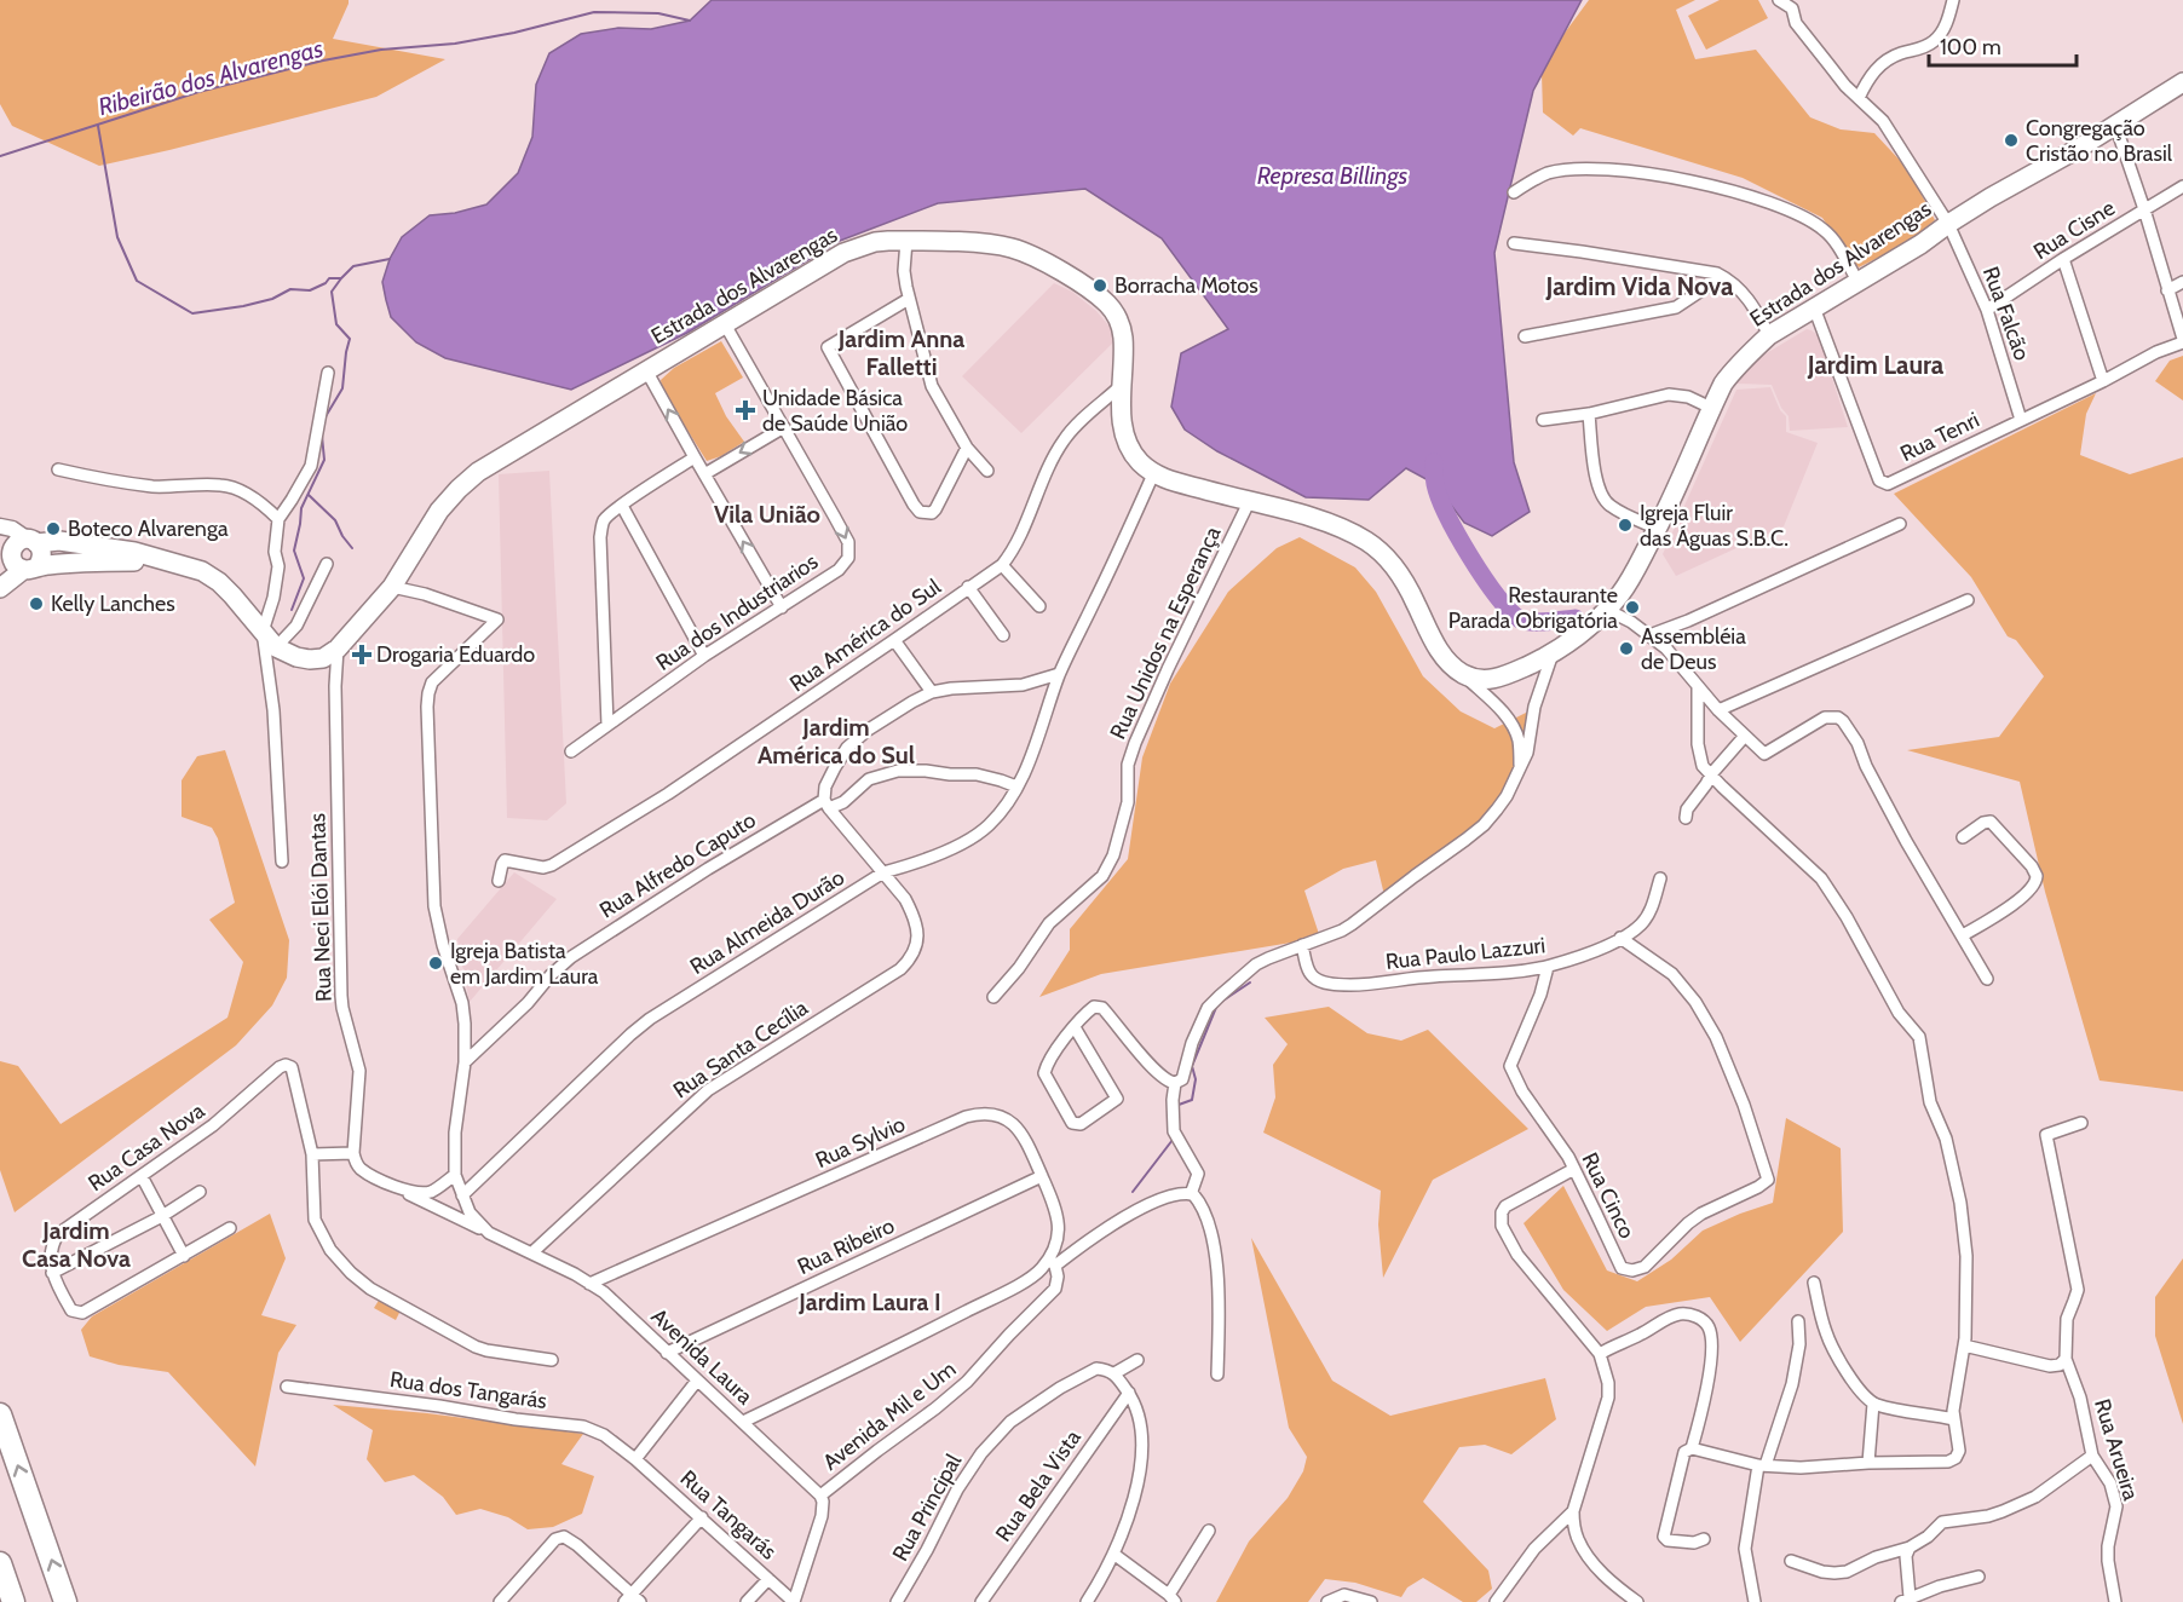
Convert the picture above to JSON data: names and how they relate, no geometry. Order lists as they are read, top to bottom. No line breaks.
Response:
{"streets":{"main road":["Estrada dos Alvarengas"],"street":["Rua Cisne","Rua Falcão","Rua Tenri","Rua dos Industriarios","Rua Unidos na Esperança","Rua América do Sul","Rua Alfredo Caputo","Rua Neci Elói Dantas","Rua Almeida Durão","Rua Paulo Lazzuri","Rua Santa Cecília","Rua Sylvio","Rua Casa Nova","Rua Cinco","Rua Ribeiro","Avenida Laura","Rua dos Tangarás","Avenida Mil e Um","Rua Arueira","Rua Bela Vista","Rua Principal","Rua Tangarás"]},"crossings":[["Rua Cisne","Rua Falcão"],["Estrada dos Alvarengas","Rua Falcão"],["Estrada dos Alvarengas","Rua Tenri"],["Estrada dos Alvarengas","Rua dos Industriarios"],["Estrada dos Alvarengas","Rua América do Sul"],["Estrada dos Alvarengas","Rua Neci Elói Dantas"],["Estrada dos Alvarengas","Rua Almeida Durão"],["Estrada dos Alvarengas","Avenida Laura"],["Rua Falcão","Rua Tenri"],["Rua Alfredo Caputo","Rua Almeida Durão"],["Rua Alfredo Caputo","Rua Santa Cecília"],["Rua Alfredo Caputo","Avenida Laura"],["Rua Almeida Durão","Rua Santa Cecília"],["Rua Almeida Durão","Avenida Laura"],["Rua Paulo Lazzuri","Rua Cinco"],["Rua Santa Cecília","Avenida Laura"],["Rua Sylvio","Rua Ribeiro"],["Rua Sylvio","Avenida Laura"],["Rua Sylvio","Avenida Mil e Um"],["Rua Ribeiro","Avenida Laura"],["Avenida Laura","Avenida Mil e Um"],["Rua dos Tangarás","Rua Tangarás"]],"districts":["Jardim Vida Nova","Jardim Anna Falletti","Jardim Laura","Vila União","Jardim América do Sul","Jardim Casa Nova","Jardim Laura I"],"water":["Ribeirão dos Alvarengas","Represa Billings"],"places":{"other":["Congregação Cristão no Brasil","Borracha Motos","Igreja Fluir das Águas S.B.C.","Boteco Alvarenga","Kelly Lanches","Restaurante Parada Obrigatória","Assembléia de Deus","Igreja Batista em Jardim Laura"],"health":["Unidade Básica de Saúde União","Drogaria Eduardo"]},"scale_bar":"100 m"}
